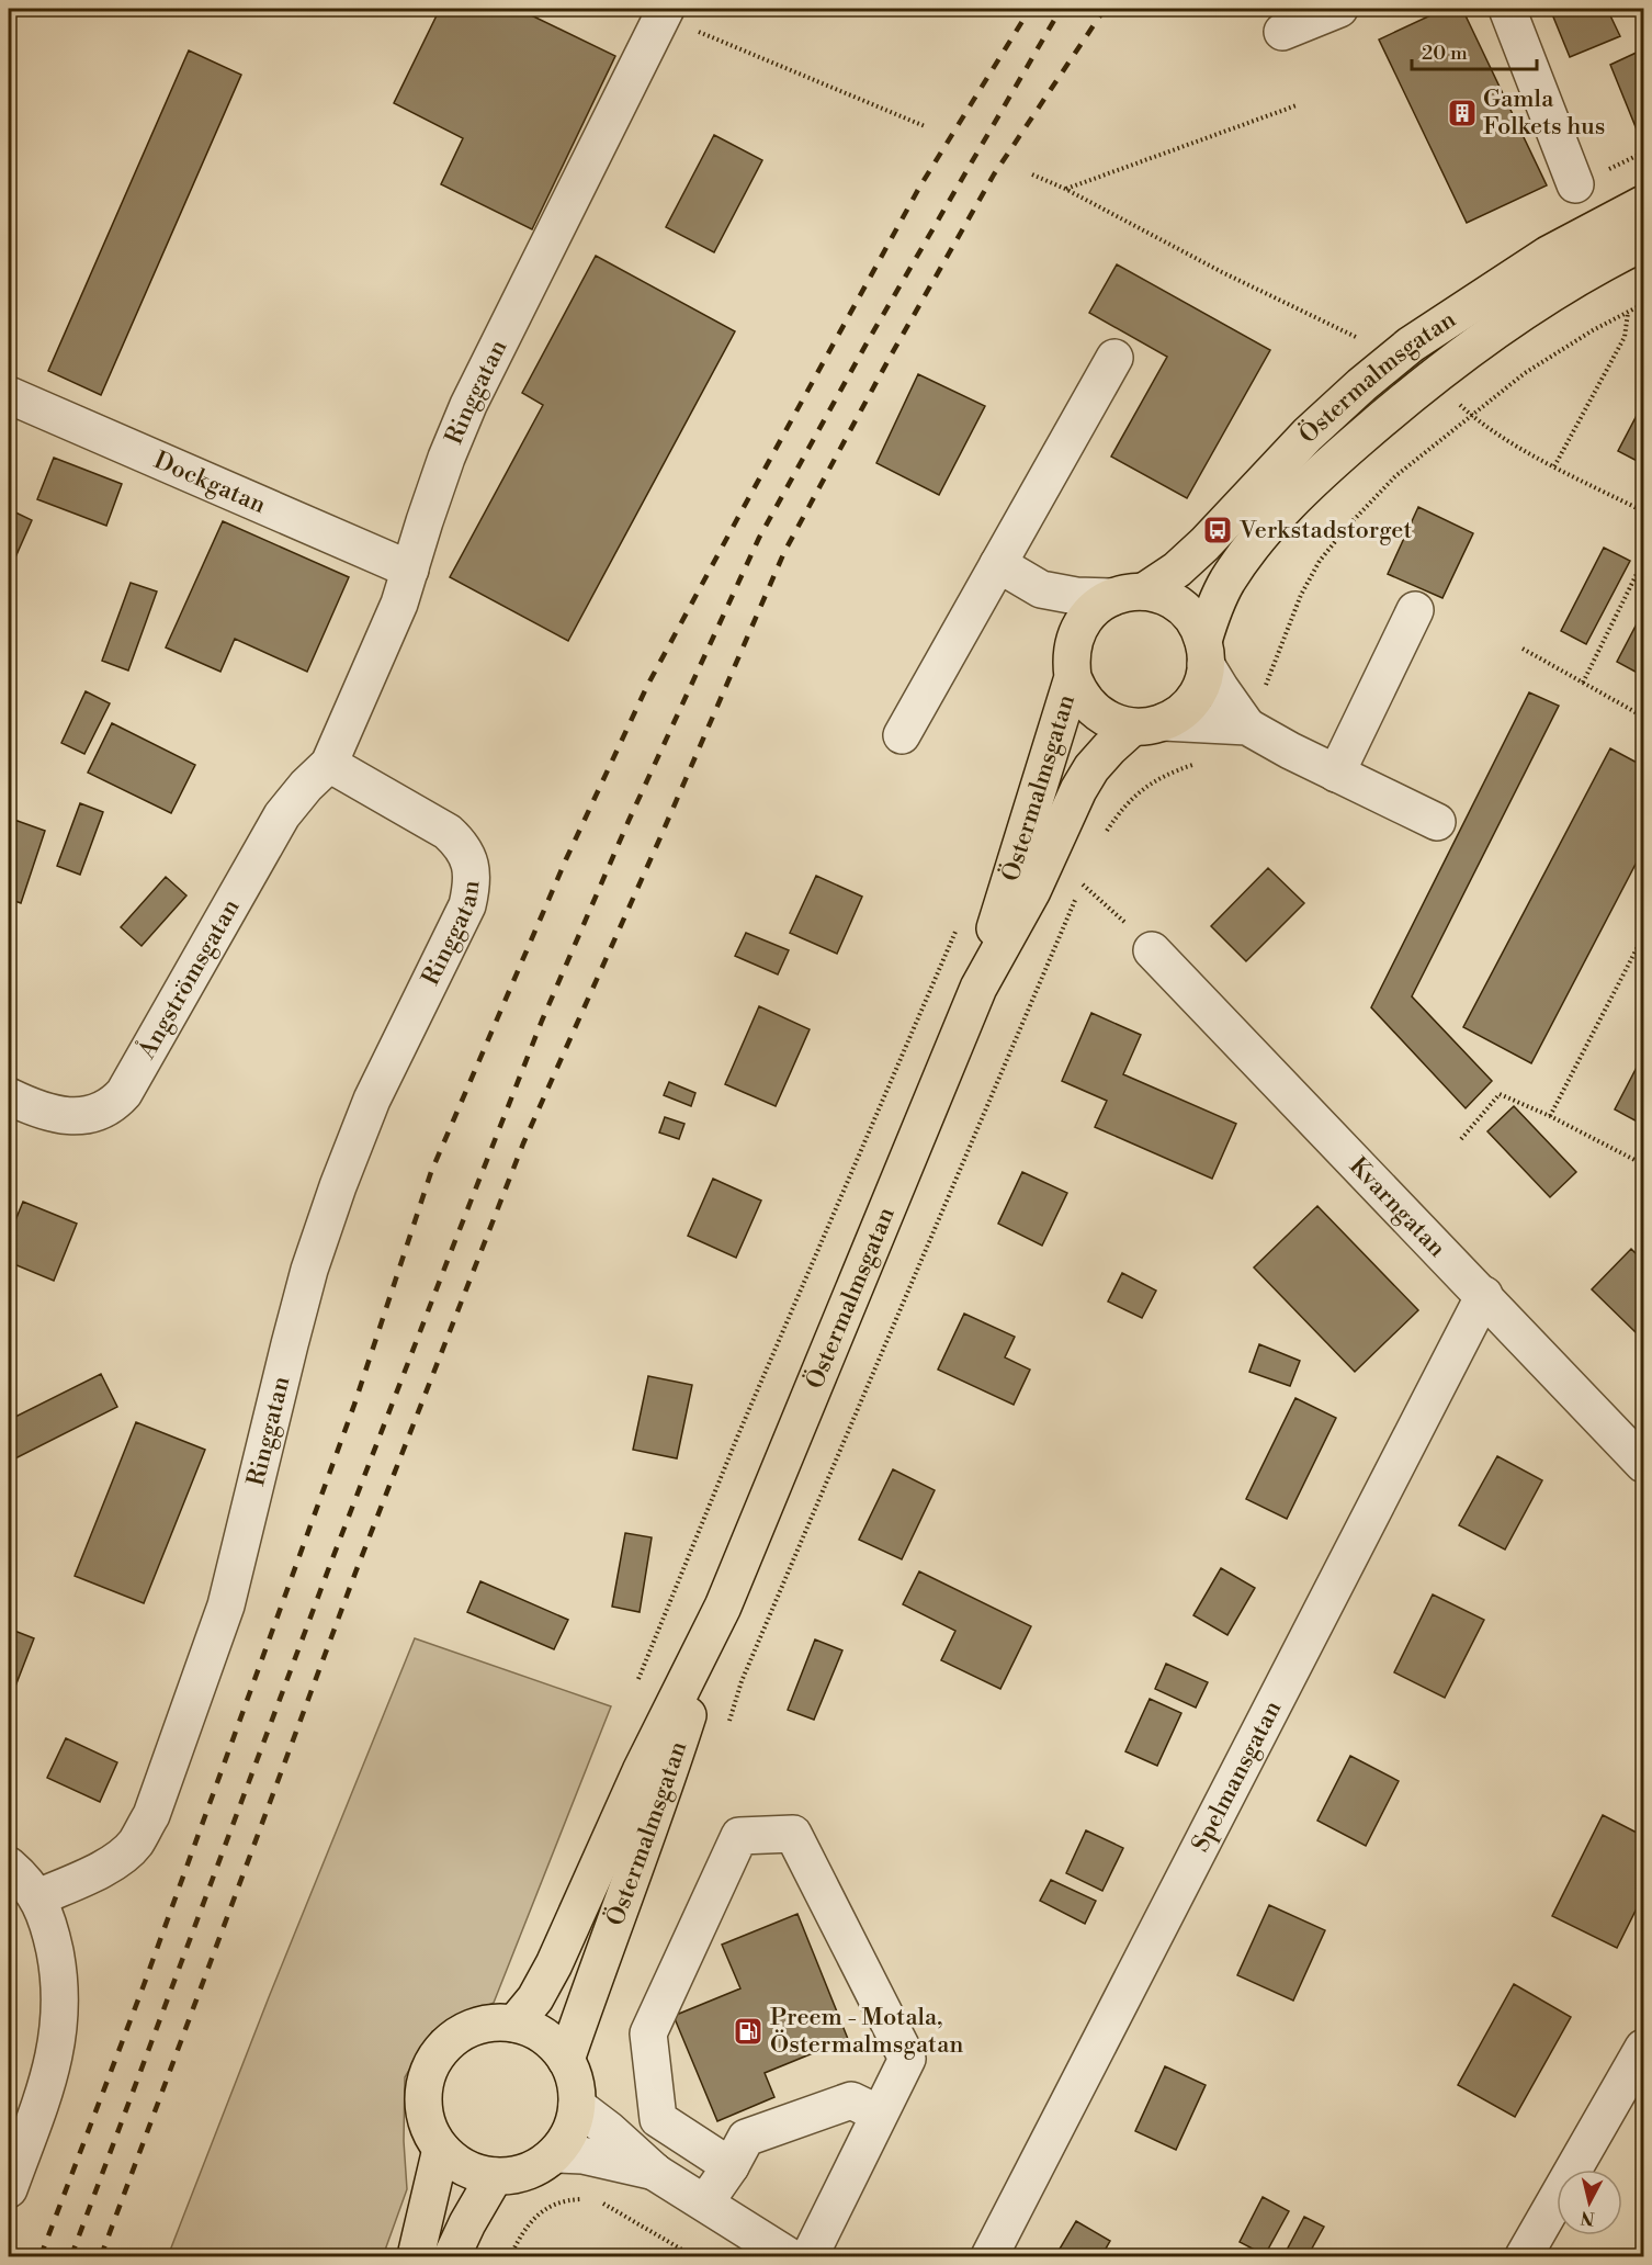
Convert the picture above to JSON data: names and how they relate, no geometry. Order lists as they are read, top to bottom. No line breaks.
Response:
{"streets":{"main road":["Östermalmsgatan"],"street":["Ringgatan","Dockgatan","Ångströmsgatan","Kvarngatan","Spelmansgatan"]},"crossings":[["Ringgatan","Dockgatan"],["Ringgatan","Ångströmsgatan"],["Kvarngatan","Spelmansgatan"]],"places":{"building":["Gamla Folkets hus"],"bus stop":["Verkstadstorget"],"fuel station":["Preem - Motala, Östermalmsgatan"]},"scale_bar":"20 m","north":"bottom"}
